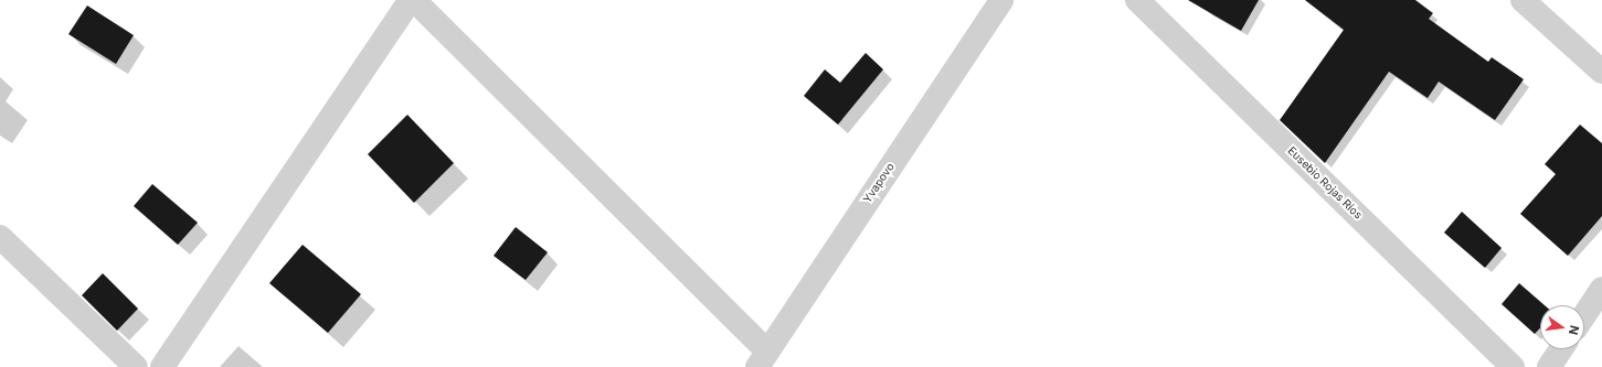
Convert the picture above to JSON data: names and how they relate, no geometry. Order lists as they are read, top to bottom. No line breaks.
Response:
{"streets":{"street":["Yvapovo","Eusebio Rojas Ríos"]},"north":"right"}
